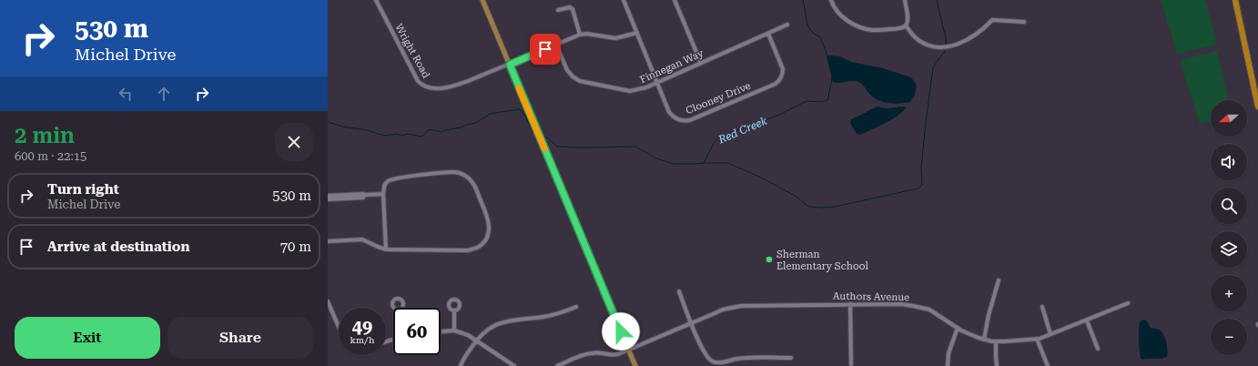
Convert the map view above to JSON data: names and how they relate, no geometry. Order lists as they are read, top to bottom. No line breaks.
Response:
{"streets":{"street":["Wright Road","Finnegan Way","Clooney Drive","Authors Avenue"]},"crossings":[["Finnegan Way","Clooney Drive"]],"water":["Red Creek"],"places":["Sherman Elementary School"],"north":"left","page":{"turn":["530 m","Michel Drive"],"map_buttons":["+","−"],"heading":["2 min","600 m · 22:15"],"list":[{"name":"Turn right","note":"Michel Drive","value":"530 m"},{"name":"Arrive at destination","value":"70 m"}],"speed":"49 km/h","limit":"60","buttons":["Exit","Share"]}}
